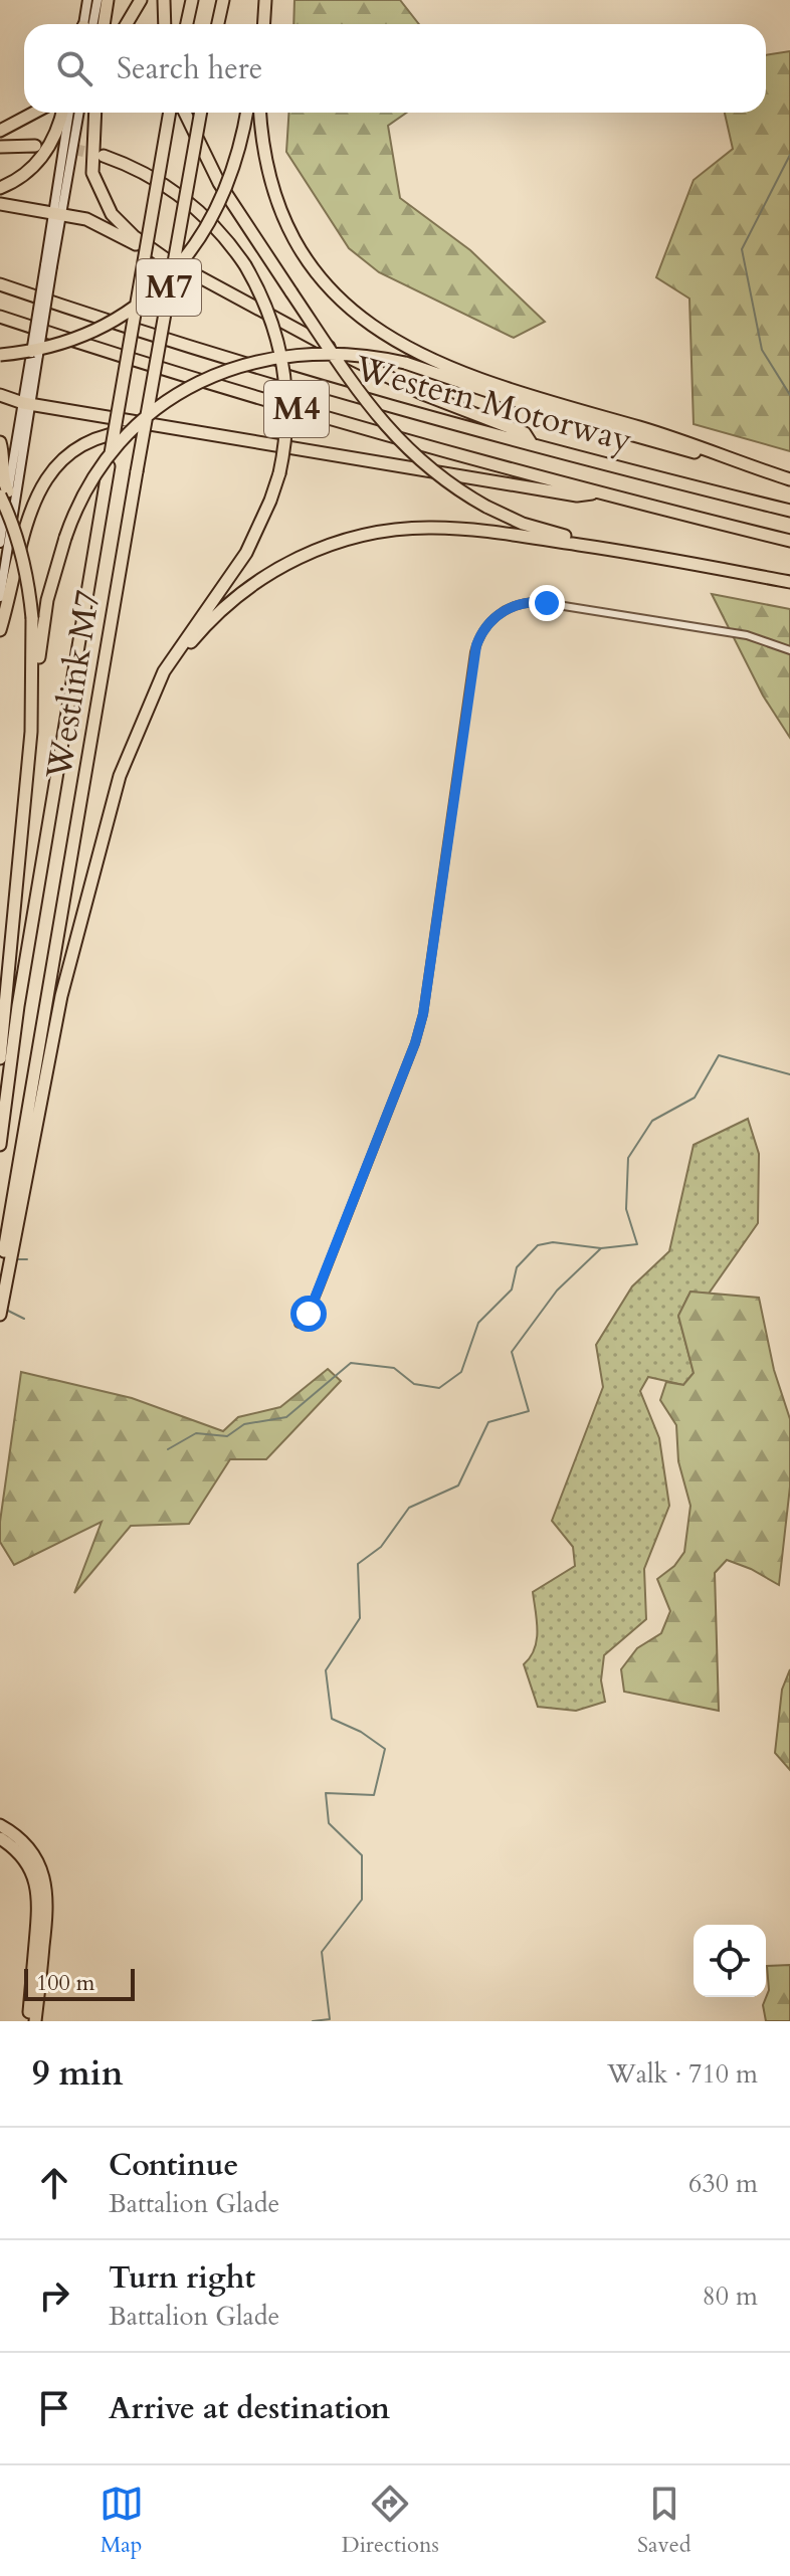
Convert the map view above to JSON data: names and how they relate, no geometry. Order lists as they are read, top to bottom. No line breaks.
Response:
{"streets":{"highway":["M7","Western Motorway","M4","Westlink M7"]},"scale_bar":"100 m","page":{"search":"Search here","scale":"100 m","heading":["9 min","Walk · 710 m"],"list":[["Continue","Battalion Glade","630 m"],["Turn right","Battalion Glade","80 m"],"Arrive at destination"],"nav":["Map","Directions","Saved"]}}
